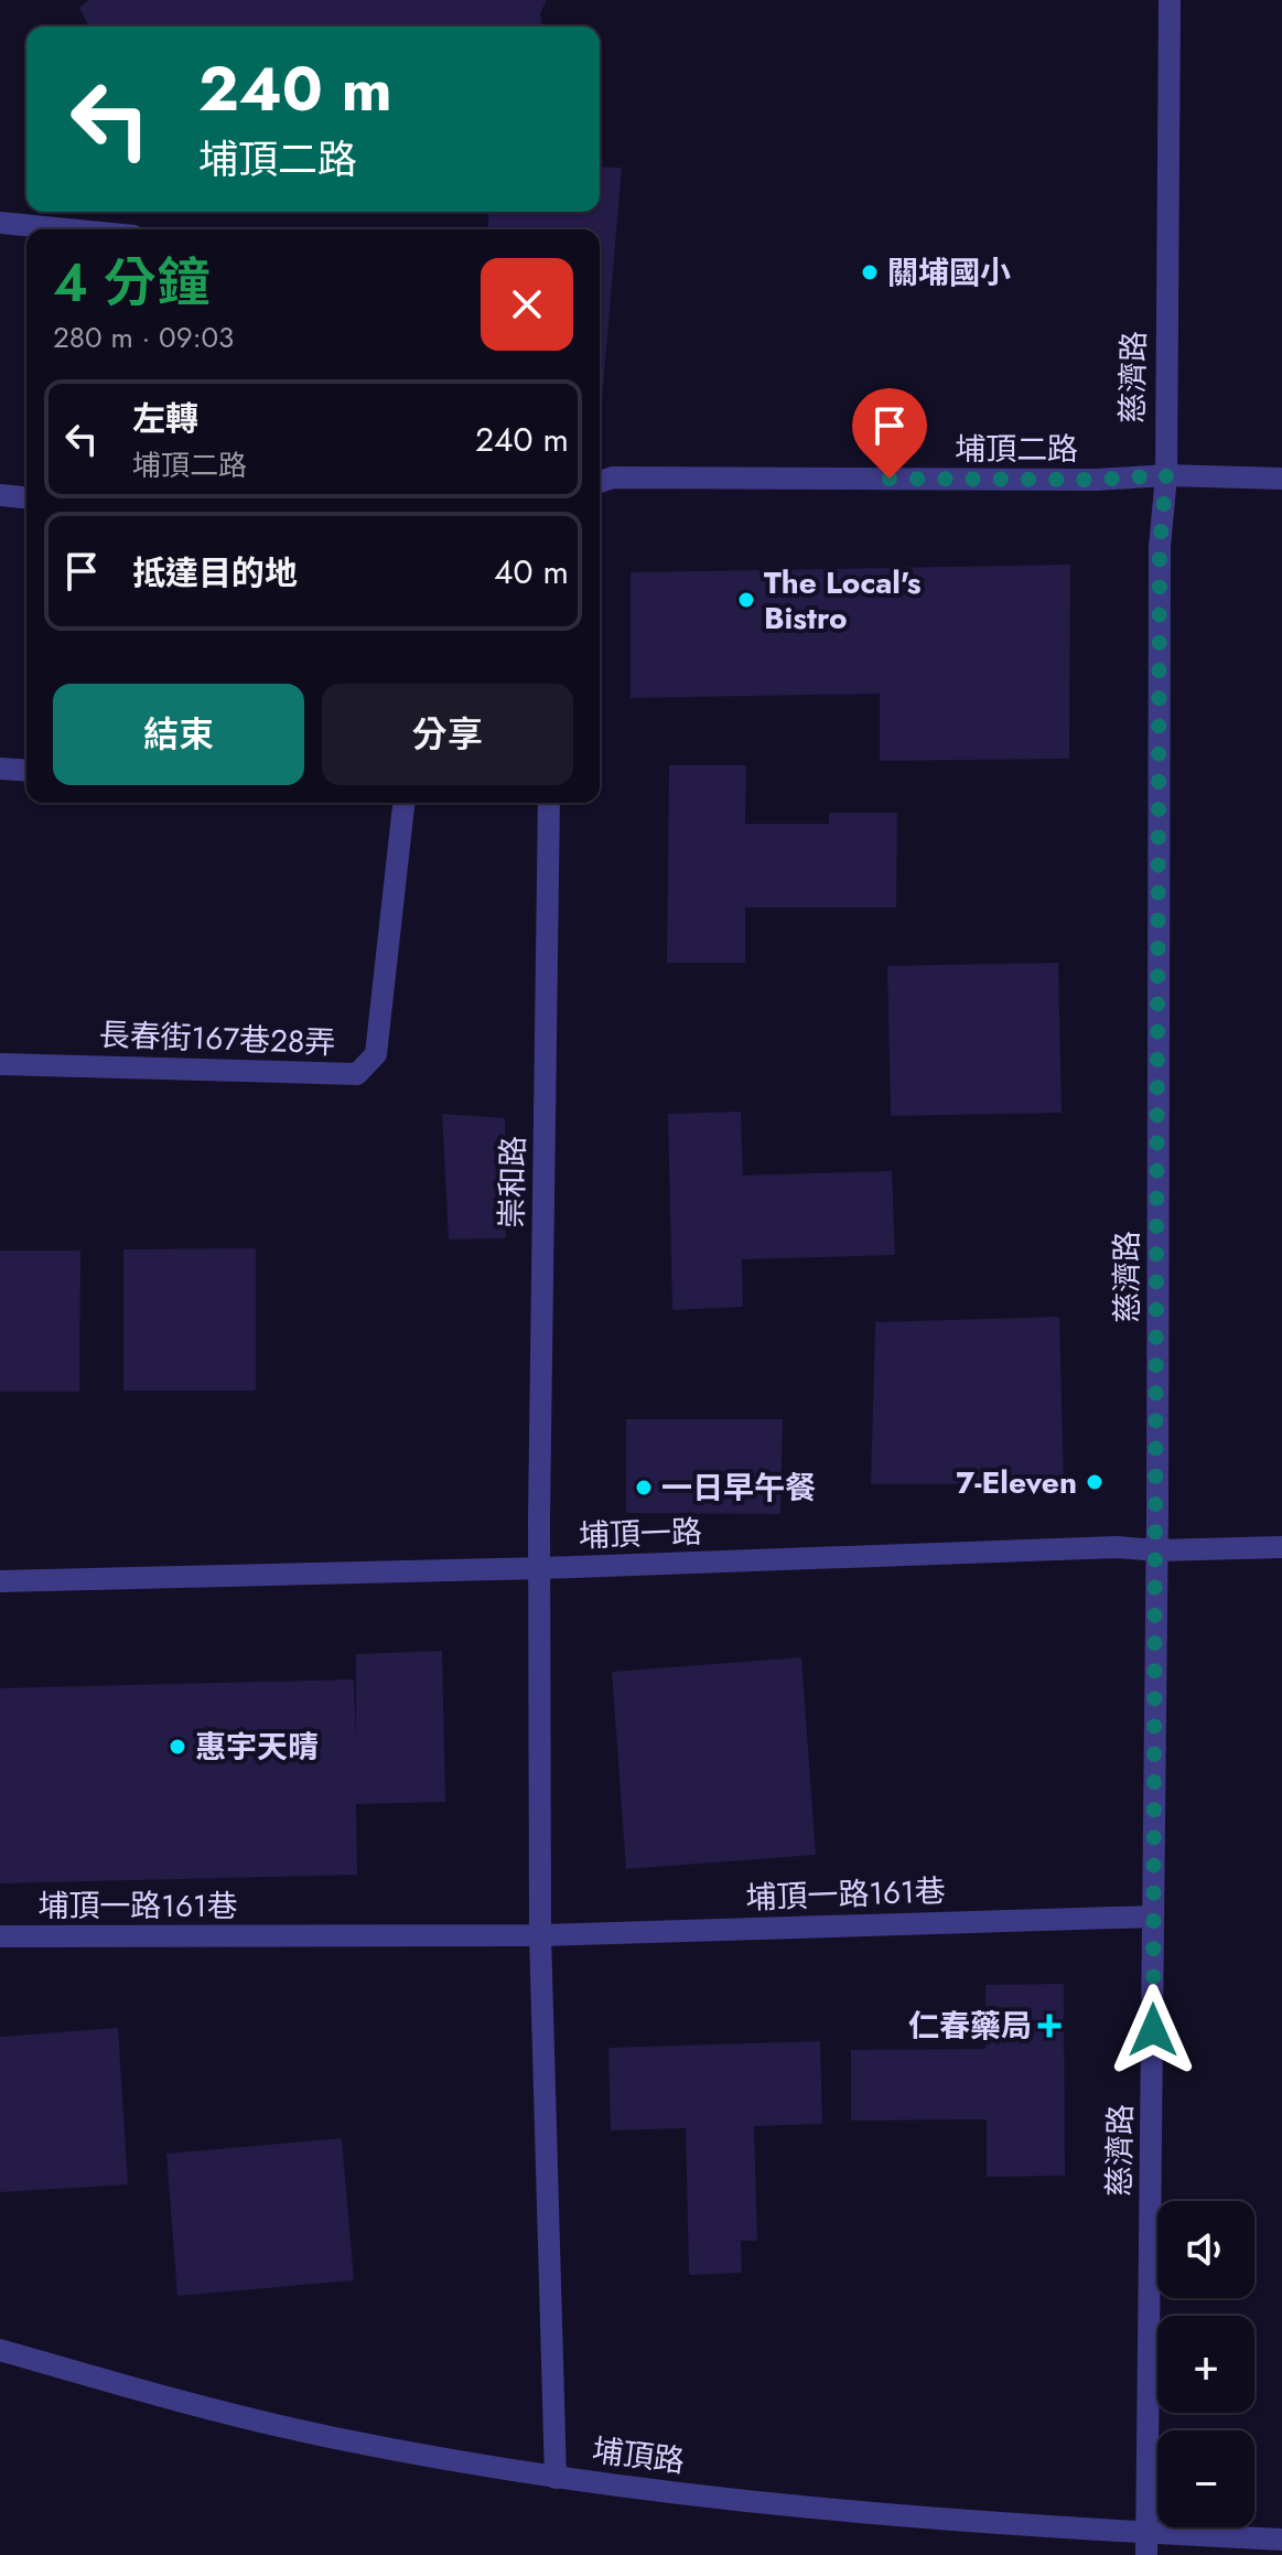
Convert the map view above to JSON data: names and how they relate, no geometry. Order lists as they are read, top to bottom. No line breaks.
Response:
{"streets":{"street":["慈濟路","埔頂二路","長春街167巷28弄","崇和路","埔頂一路","埔頂一路161巷","埔頂路"]},"crossings":[["慈濟路","埔頂二路"],["慈濟路","埔頂一路"],["慈濟路","埔頂一路161巷"],["慈濟路","埔頂路"],["崇和路","埔頂一路"]],"places":{"other":["關埔國小","The Local's Bistro","7-Eleven","一日早午餐","惠宇天晴"],"health":["仁春藥局"]},"page":{"turn":["240 m","埔頂二路"],"heading":["4 分鐘","280 m · 09:03"],"list":[{"name":"左轉","note":"埔頂二路","value":"240 m"},{"name":"抵達目的地","value":"40 m"}],"buttons":["結束","分享"],"map_buttons":["+","−"]}}
